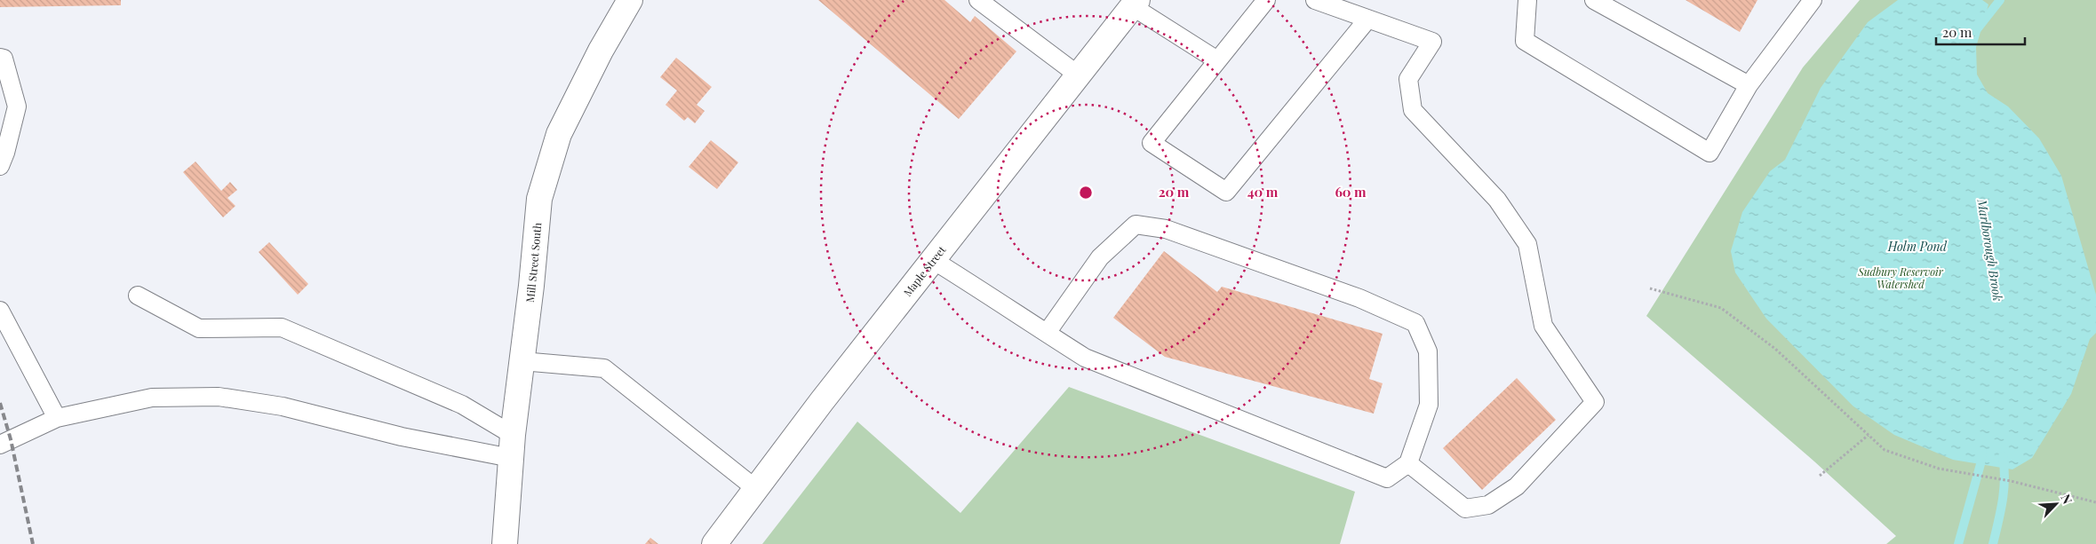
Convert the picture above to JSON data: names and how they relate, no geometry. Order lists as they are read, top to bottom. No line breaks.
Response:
{"streets":{"main road":["Mill Street South","Maple Street"]},"water":["Holm Pond","Marlborough Brook"],"parks":["Sudbury Reservoir Watershed"],"scale_bar":"20 m","north":"top right","rings":["20 m","40 m","60 m"]}
